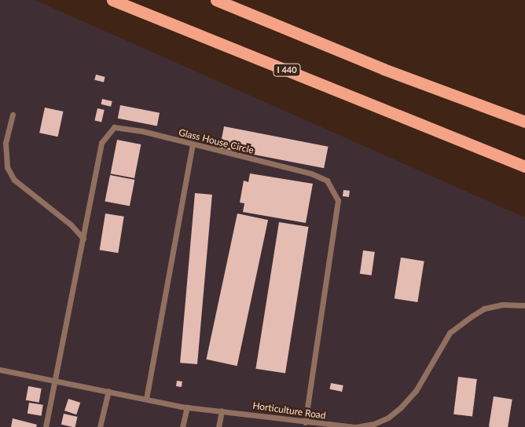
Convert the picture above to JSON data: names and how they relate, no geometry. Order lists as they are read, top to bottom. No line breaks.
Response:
{"streets":{"highway":["I 440"],"lane":["Glass House Circle","Horticulture Road"]},"crossings":[["Glass House Circle","Horticulture Road"]]}
